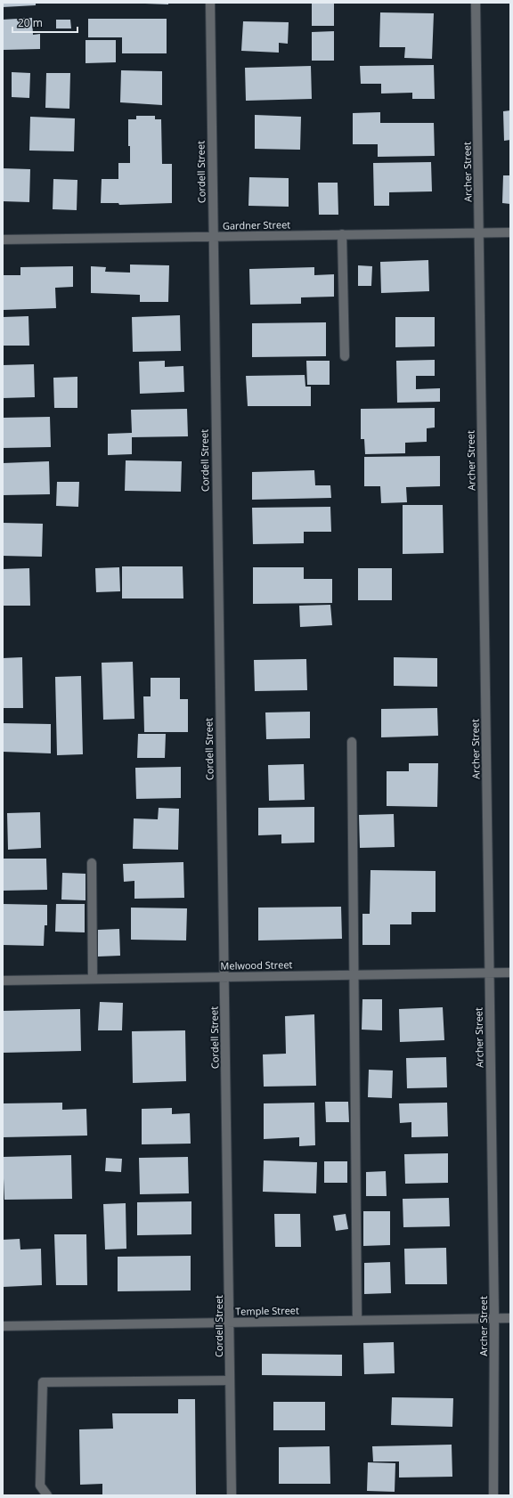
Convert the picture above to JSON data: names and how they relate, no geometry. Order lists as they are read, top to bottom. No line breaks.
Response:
{"streets":{"street":["Cordell Street","Archer Street","Gardner Street","Melwood Street","Temple Street"]},"crossings":[["Cordell Street","Gardner Street"],["Cordell Street","Melwood Street"],["Cordell Street","Temple Street"],["Archer Street","Gardner Street"],["Archer Street","Melwood Street"],["Archer Street","Temple Street"]],"scale_bar":"20 m"}
